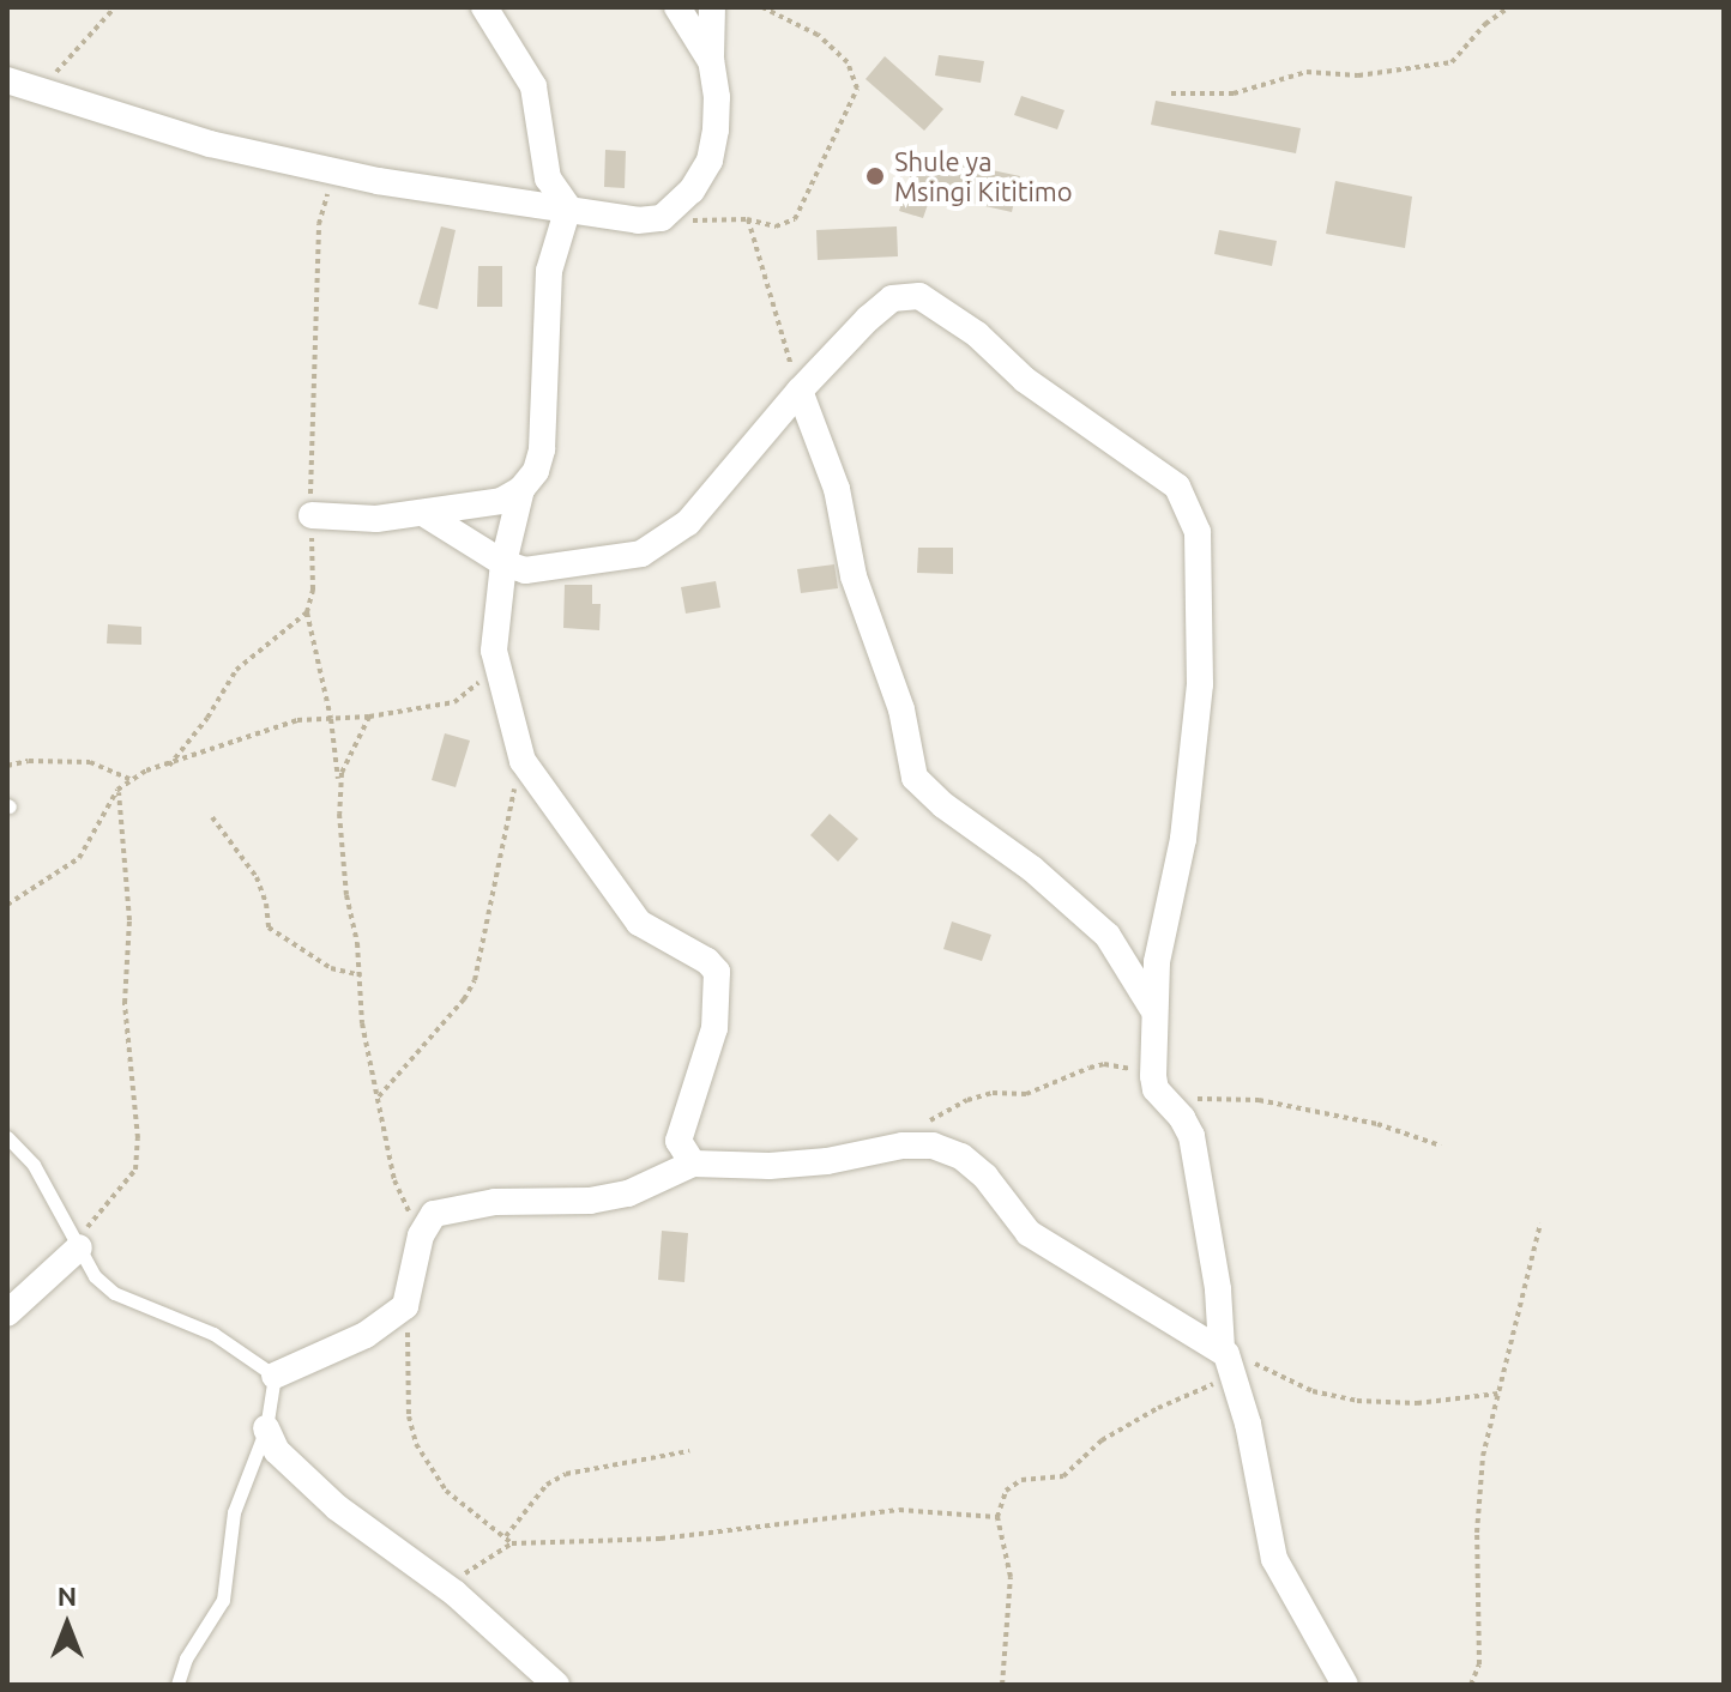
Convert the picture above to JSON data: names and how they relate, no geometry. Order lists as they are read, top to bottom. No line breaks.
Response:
{"places":["Shule ya Msingi Kititimo"],"north":"top"}
